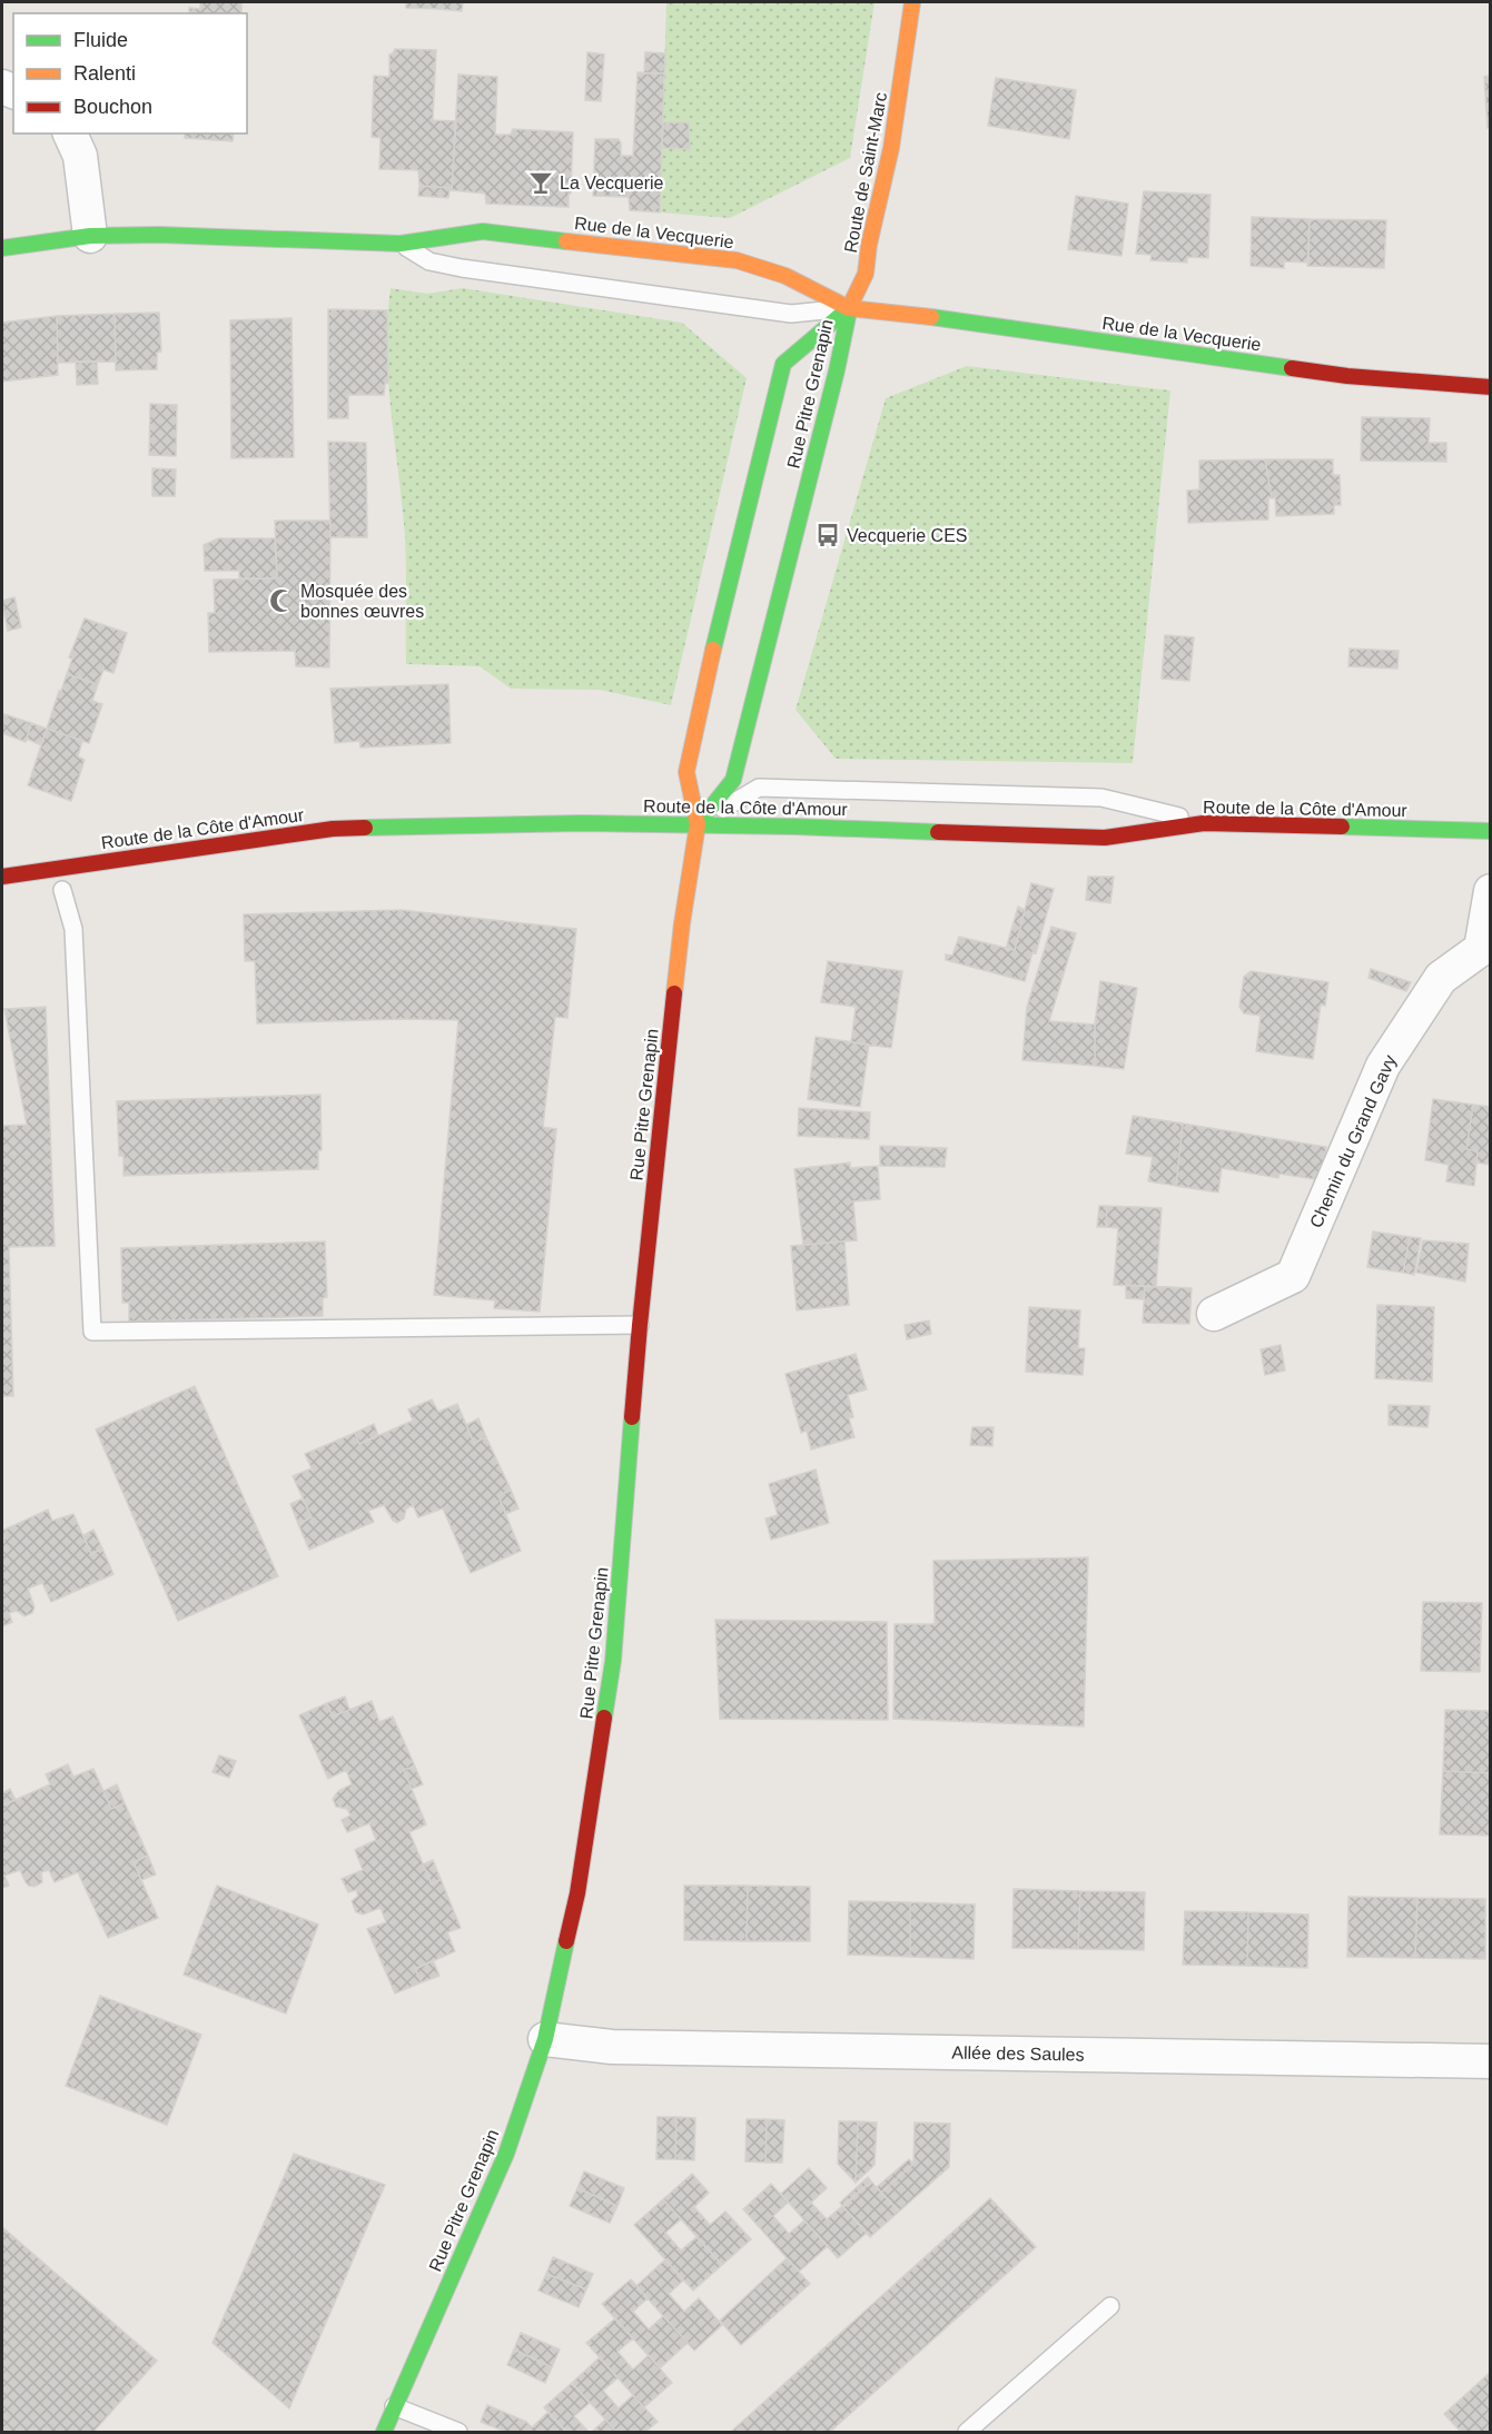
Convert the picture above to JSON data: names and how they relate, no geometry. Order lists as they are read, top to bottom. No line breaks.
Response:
{"streets":{"street":["Route de Saint-Marc","Rue de la Vecquerie","Rue Pitre Grenapin","Route de la Côte d'Amour","Chemin du Grand Gavy","Allée des Saules"]},"crossings":[["Route de Saint-Marc","Rue de la Vecquerie"],["Route de Saint-Marc","Rue Pitre Grenapin"],["Rue de la Vecquerie","Rue Pitre Grenapin"],["Rue Pitre Grenapin","Route de la Côte d'Amour"],["Rue Pitre Grenapin","Allée des Saules"]],"places":{"bar":["La Vecquerie"],"bus stop":["Vecquerie CES"],"mosque":["Mosquée des bonnes œuvres"]},"legend":["Fluide","Ralenti","Bouchon"]}
